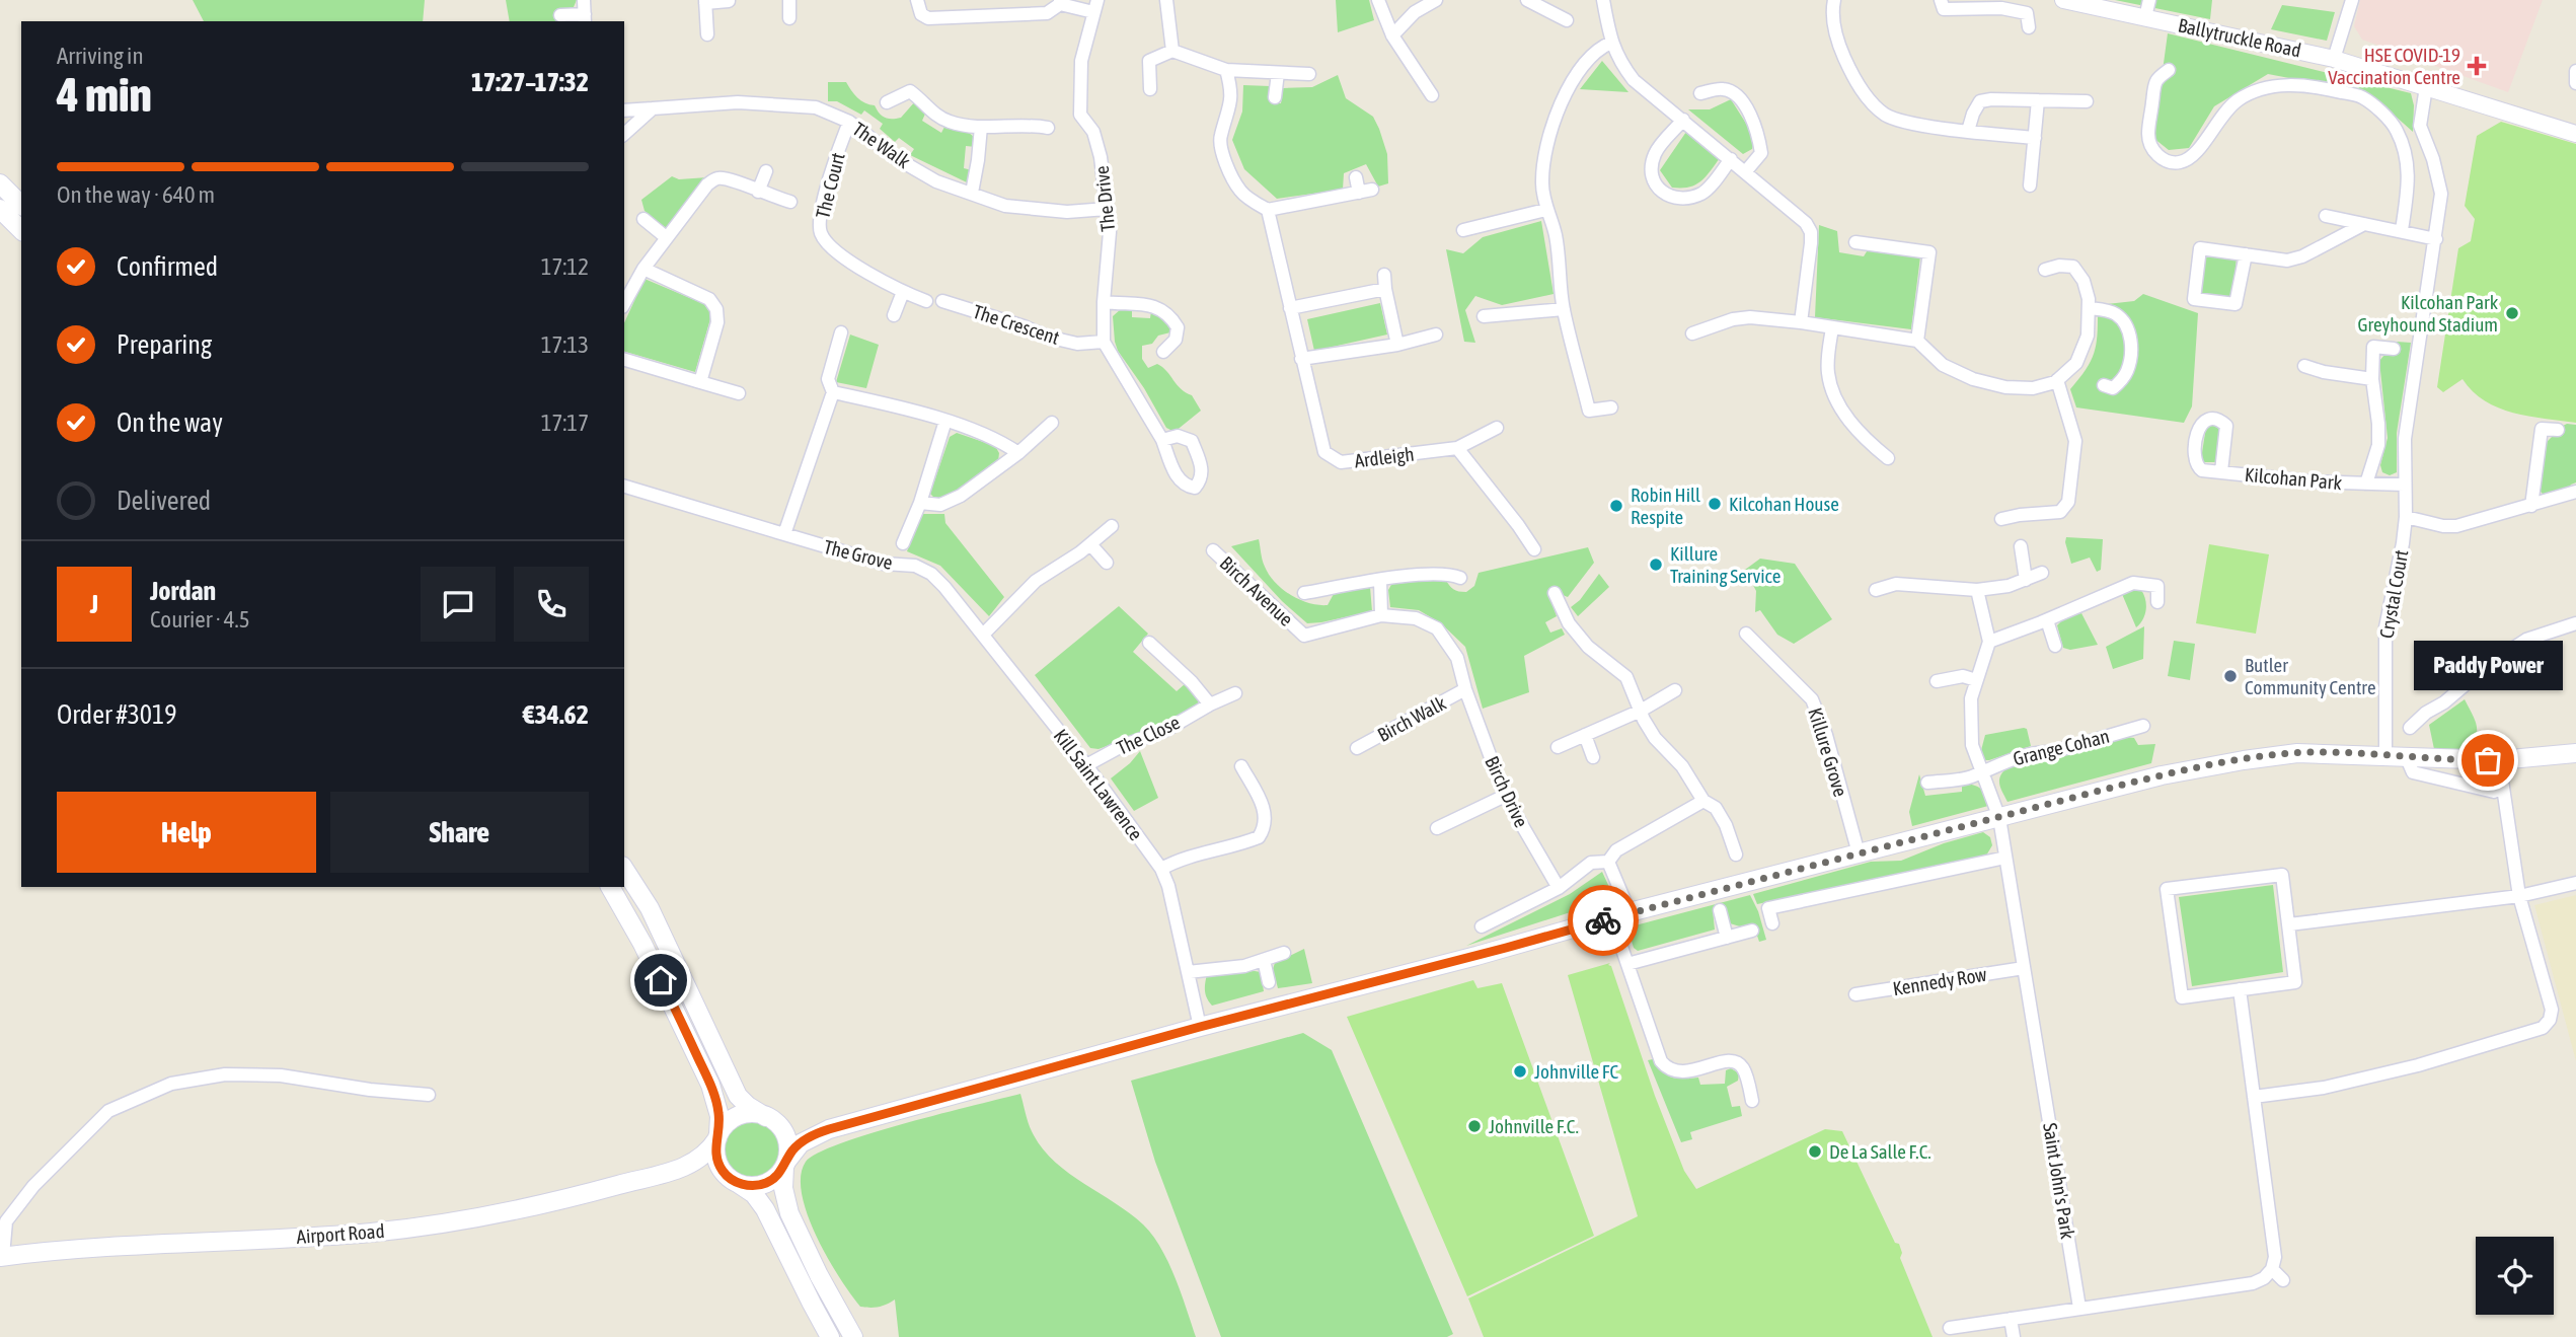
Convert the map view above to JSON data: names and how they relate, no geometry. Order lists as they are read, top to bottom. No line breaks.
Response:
{"streets":{"main road":["Airport Road"],"street":["Ballytruckle Road","The Walk","The Court","The Drive","The Crescent","Ardleigh","Kilcohan Park","The Grove","Birch Avenue","Crystal Court","Birch Walk","The Close","Grange Cohan","Killure Grove","Kill Saint Lawrence","Birch Drive","Kennedy Row","Saint John's Park"]},"crossings":[["Ballytruckle Road","Crystal Court"],["The Walk","The Court"],["The Walk","The Drive"],["The Drive","The Crescent"],["Kilcohan Park","Crystal Court"],["The Grove","Kill Saint Lawrence"],["Birch Avenue","Birch Walk"],["Birch Avenue","Birch Drive"],["Birch Walk","Birch Drive"],["The Close","Kill Saint Lawrence"],["Kennedy Row","Saint John's Park"]],"places":{"health":["HSE COVID-19 Vaccination Centre"],"other":["Kilcohan Park Greyhound Stadium","Kilcohan House","Robin Hill Respite","Killure Training Service","Butler Community Centre","Paddy Power","Johnville FC","Johnville F.C.","De La Salle F.C."]},"page":{"heading":["4 min","Arriving in","17:27–17:32"],"panel":["Jordan","Courier · 4.5","Order #3019","€34.62"],"bar":"On the way · 640 m","list":[["Confirmed","17:12"],["Preparing","17:13"],["On the way","17:17"],"Delivered"],"round":"J","bubble":"Paddy Power","buttons":["Help","Share"]}}
